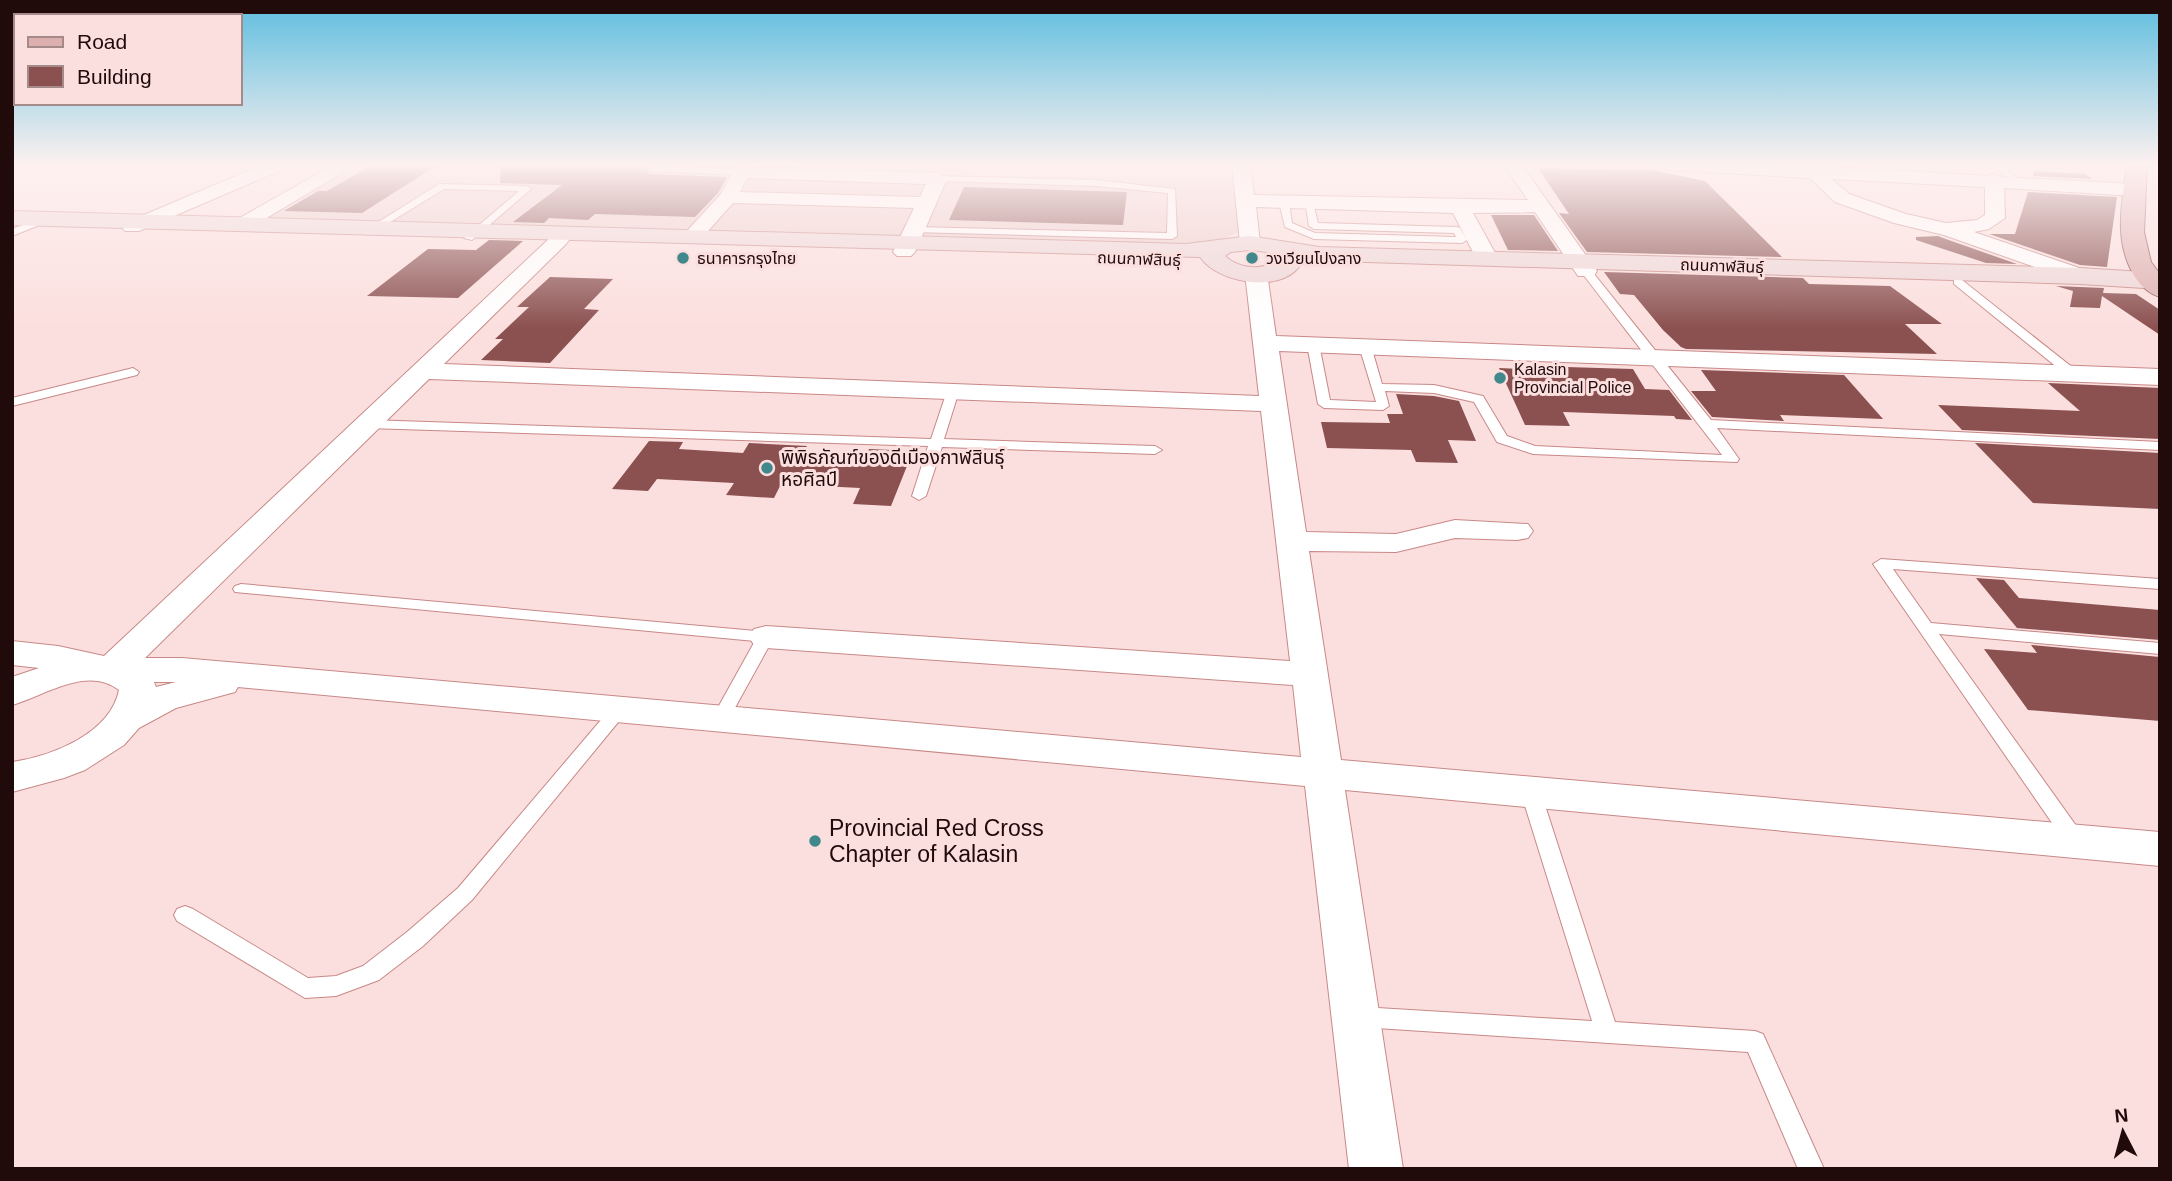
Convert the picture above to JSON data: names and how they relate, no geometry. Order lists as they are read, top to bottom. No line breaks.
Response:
{"streets":{"main road":["ถนนกาฬสินธุ์"]},"places":["ธนาคารกรุงไทย","วงเวียนโปงลาง","Kalasin Provincial Police","พิพิธภัณฑ์ของดีเมืองกาฬสินธุ์ หอศิลป์","Provincial Red Cross Chapter of Kalasin"],"legend":["Road","Building"],"north":"top"}
